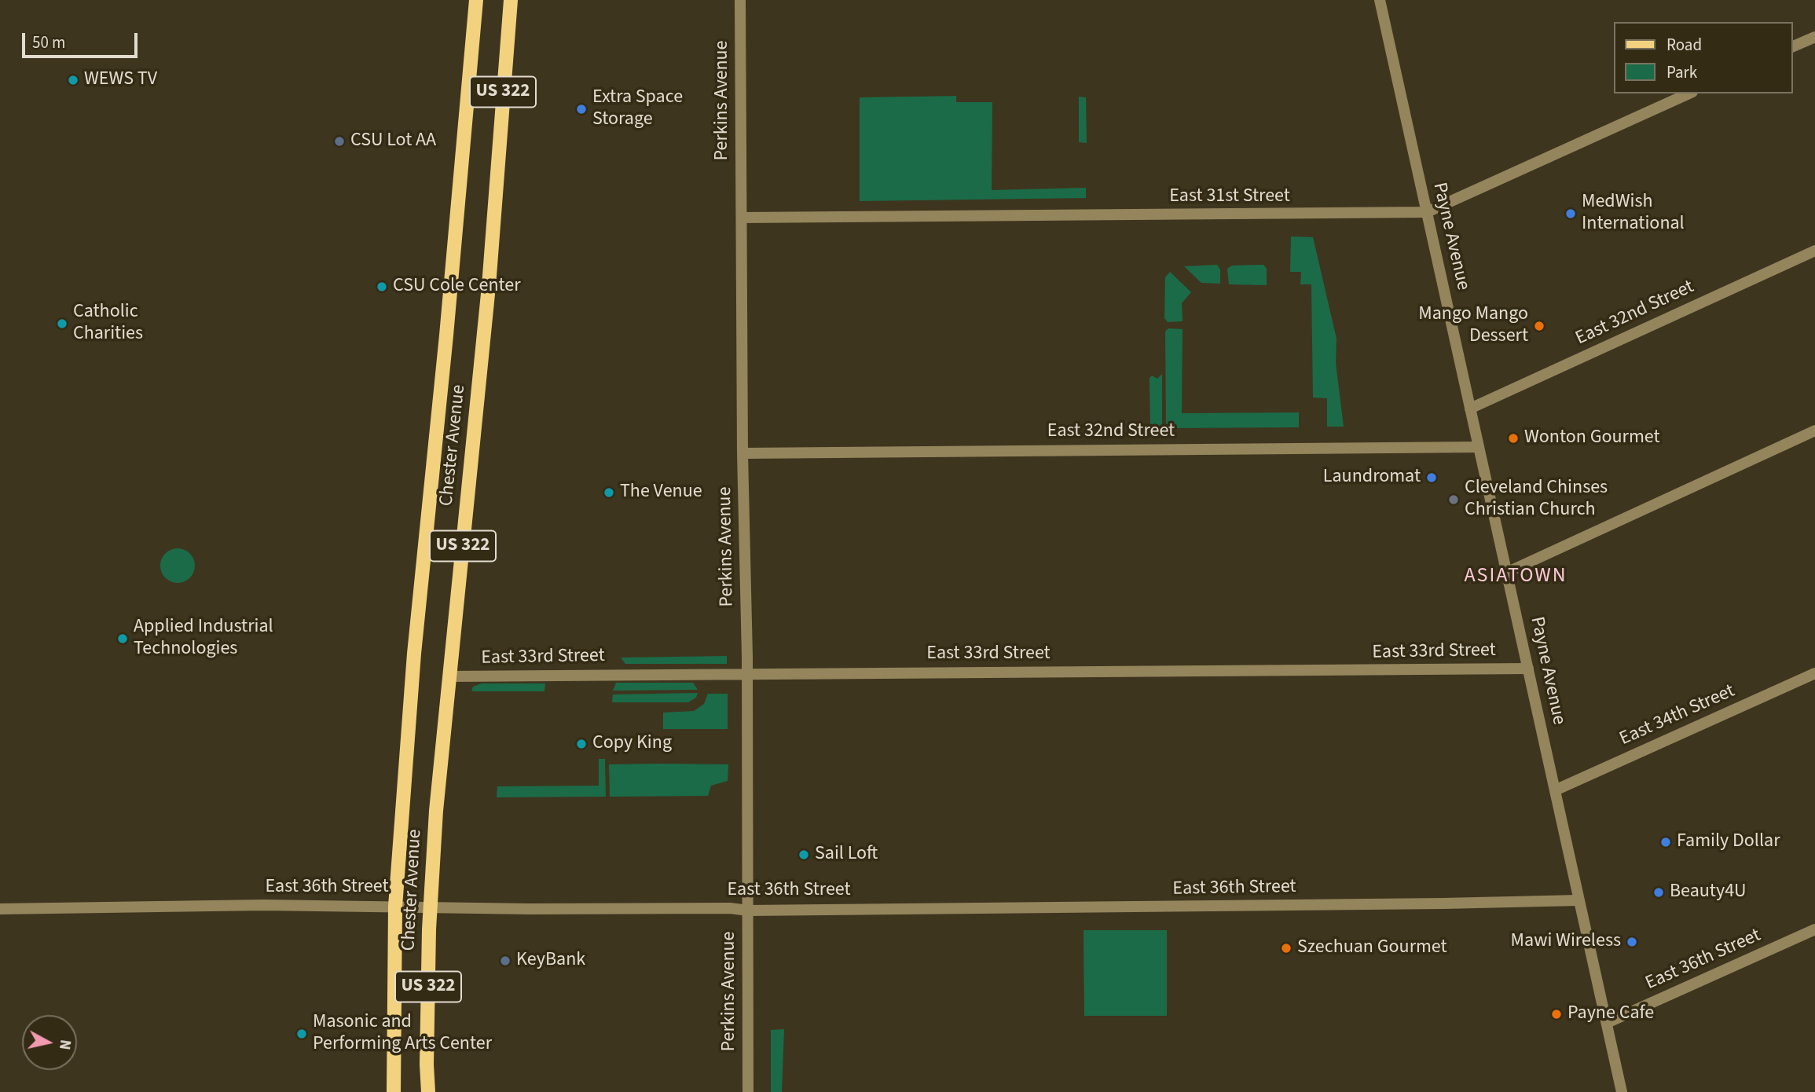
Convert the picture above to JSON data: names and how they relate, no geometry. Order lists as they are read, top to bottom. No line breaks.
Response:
{"streets":{"main road":["US 322","Chester Avenue"],"street":["Perkins Avenue","East 31st Street","Payne Avenue","East 32nd Street","East 33rd Street","East 34th Street","East 36th Street"]},"crossings":[["Perkins Avenue","East 31st Street"],["Perkins Avenue","East 32nd Street"],["Perkins Avenue","East 33rd Street"],["Perkins Avenue","East 36th Street"],["East 31st Street","Payne Avenue"],["Payne Avenue","East 32nd Street"],["Payne Avenue","East 33rd Street"],["Payne Avenue","East 34th Street"],["Payne Avenue","East 36th Street"],["Chester Avenue","East 33rd Street"],["Chester Avenue","East 36th Street"]],"districts":["ASIATOWN"],"places":["WEWS TV","Extra Space Storage","CSU Lot AA","MedWish International","CSU Cole Center","Catholic Charities","Mango Mango Dessert","Wonton Gourmet","Laundromat","The Venue","Cleveland Chinses Christian Church","Applied Industrial Technologies","Copy King","Family Dollar","Sail Loft","Beauty4U","Mawi Wireless","Szechuan Gourmet","KeyBank","Payne Cafe","Masonic and Performing Arts Center"],"legend":["Road","Park"],"scale_bar":"50 m","north":"right"}
